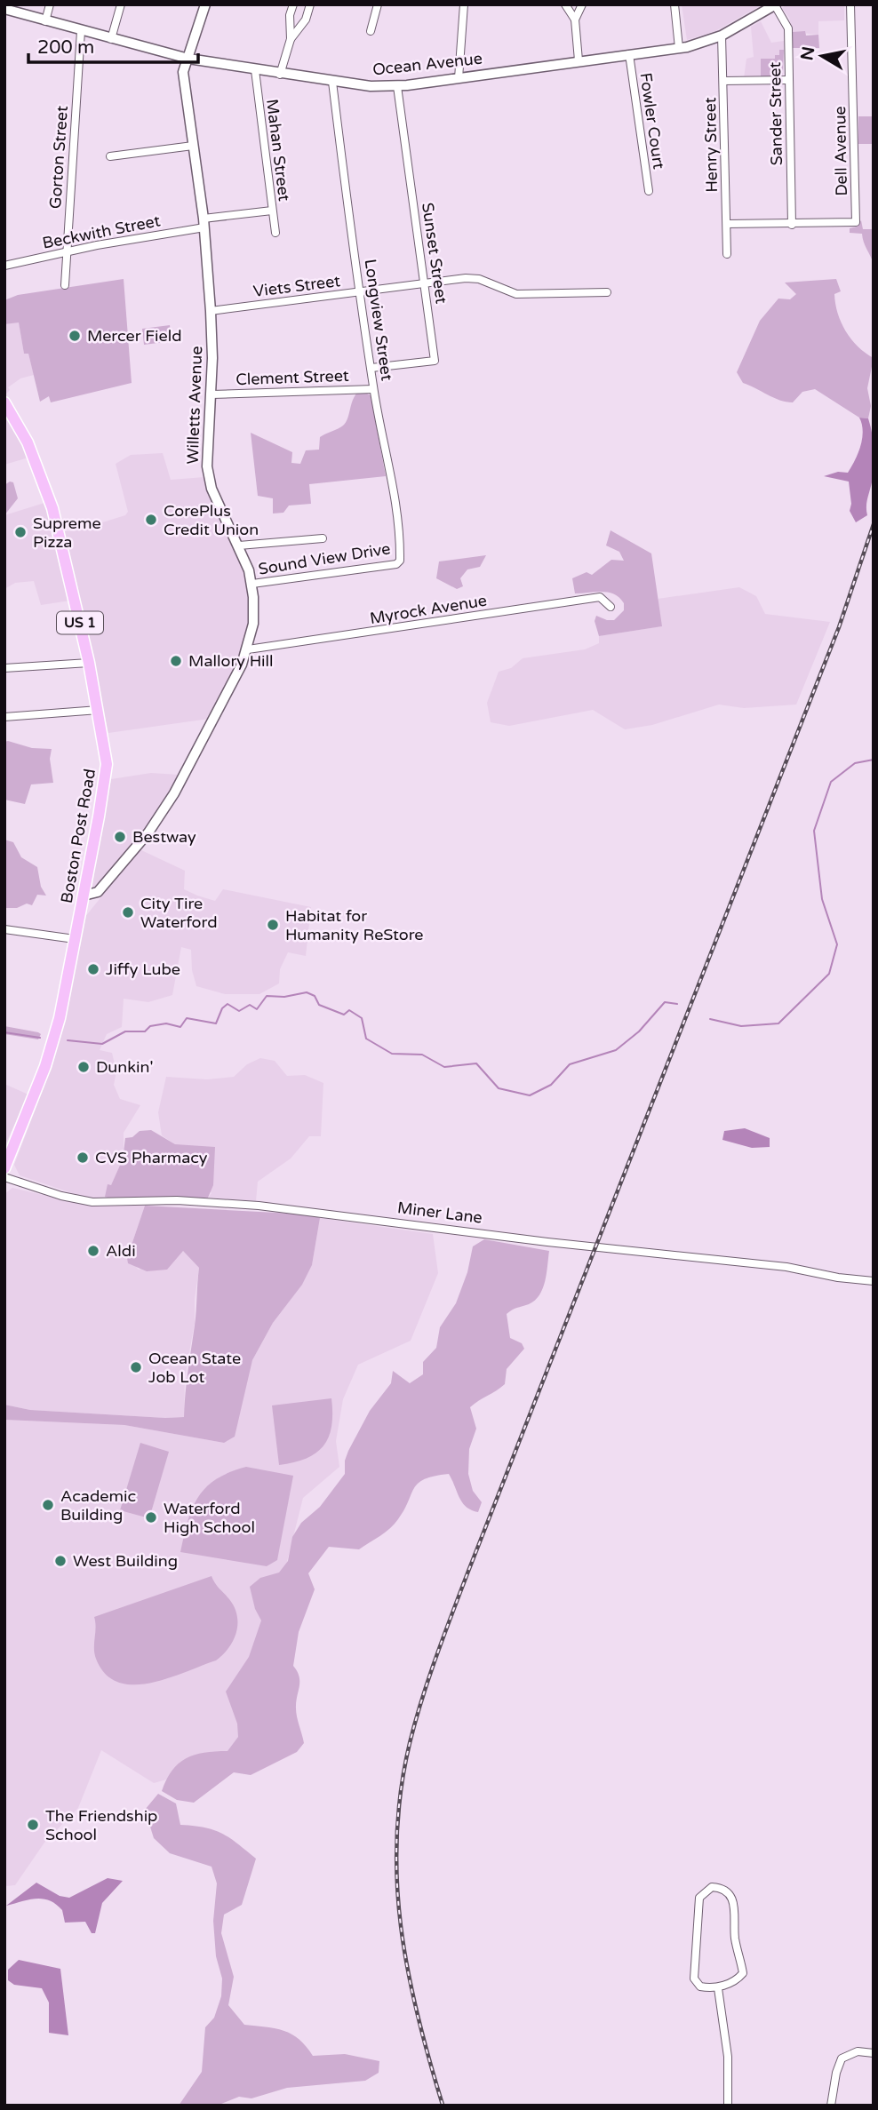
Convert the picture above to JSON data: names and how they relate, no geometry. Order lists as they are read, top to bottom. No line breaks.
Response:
{"streets":{"main road":["US 1","Boston Post Road"],"street":["Ocean Avenue","Sander Street","Fowler Court","Henry Street","Mahan Street","Dell Avenue","Gorton Street","Beckwith Street","Sunset Street","Viets Street","Longview Street","Clement Street","Willetts Avenue","Sound View Drive","Myrock Avenue","Miner Lane"]},"crossings":[["Ocean Avenue","Sander Street"],["Ocean Avenue","Fowler Court"],["Ocean Avenue","Henry Street"],["Ocean Avenue","Mahan Street"],["Ocean Avenue","Gorton Street"],["Ocean Avenue","Sunset Street"],["Ocean Avenue","Longview Street"],["Ocean Avenue","Willetts Avenue"],["Sander Street","Dell Avenue"],["Mahan Street","Beckwith Street"],["Gorton Street","Beckwith Street"],["Beckwith Street","Willetts Avenue"],["Sunset Street","Viets Street"],["Sunset Street","Longview Street"],["Viets Street","Longview Street"],["Viets Street","Willetts Avenue"],["Longview Street","Clement Street"],["Longview Street","Sound View Drive"],["Clement Street","Willetts Avenue"],["Willetts Avenue","Sound View Drive"],["Willetts Avenue","Myrock Avenue"],["Willetts Avenue","Boston Post Road"]],"places":["Mercer Field","CorePlus Credit Union","Supreme Pizza","Mallory Hill","Bestway","City Tire Waterford","Habitat for Humanity ReStore","Jiffy Lube","Dunkin'","CVS Pharmacy","Aldi","Ocean State Job Lot","Academic Building","Waterford High School","West Building","The Friendship School"],"scale_bar":"200 m","north":"left"}
